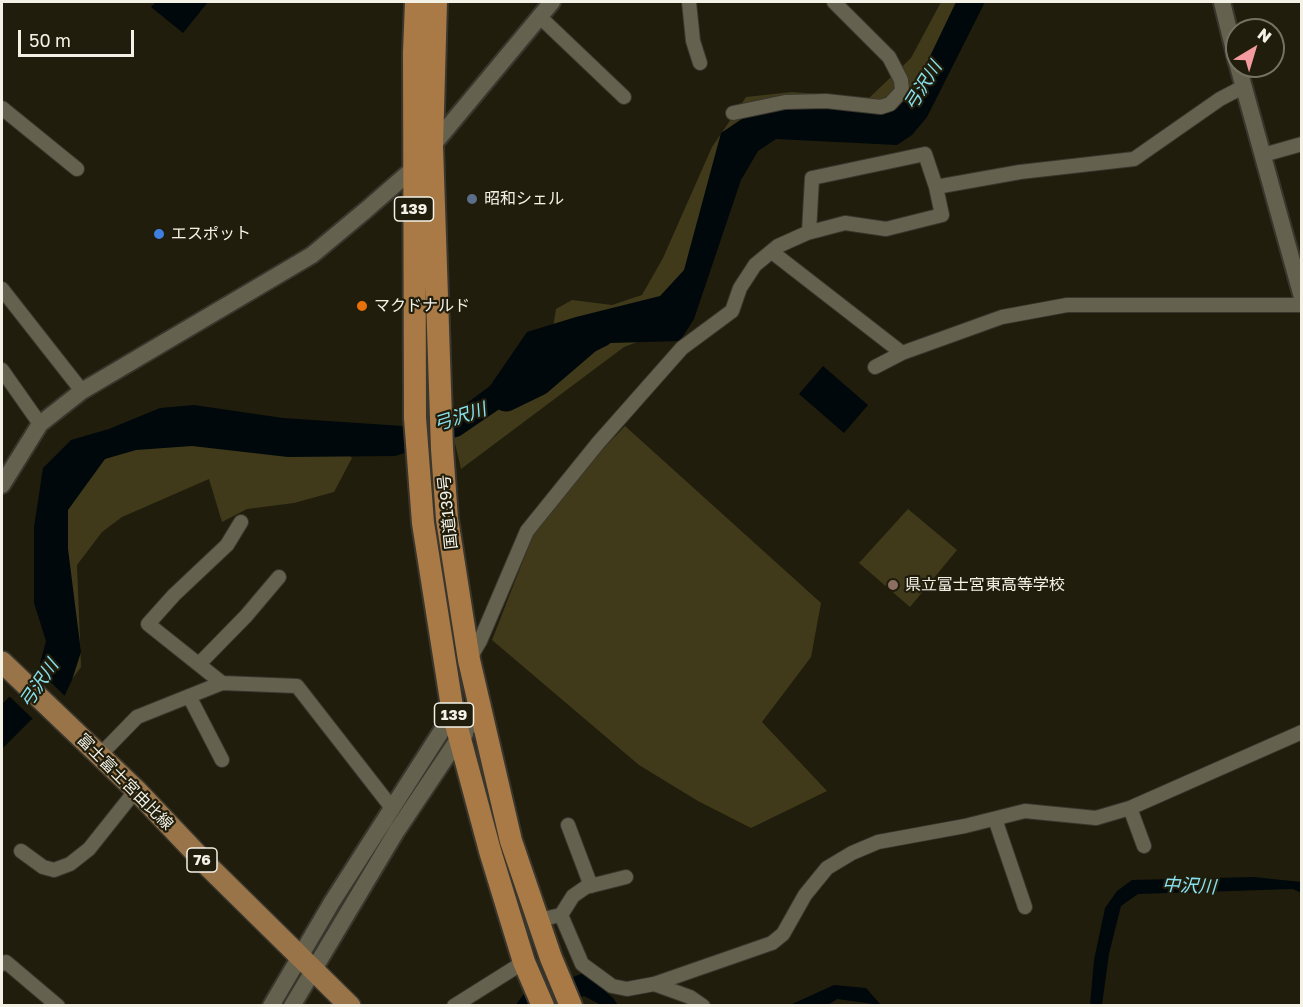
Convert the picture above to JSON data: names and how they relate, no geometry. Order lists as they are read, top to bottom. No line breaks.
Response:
{"streets":{"highway":["139","国道139号"],"main road":["富士富士宮由比線","76"]},"water":["弓沢川","中沢川"],"places":["昭和シェル","エスポット","マクドナルド","県立富士宮東高等学校"],"scale_bar":"50 m","north":"top right"}
